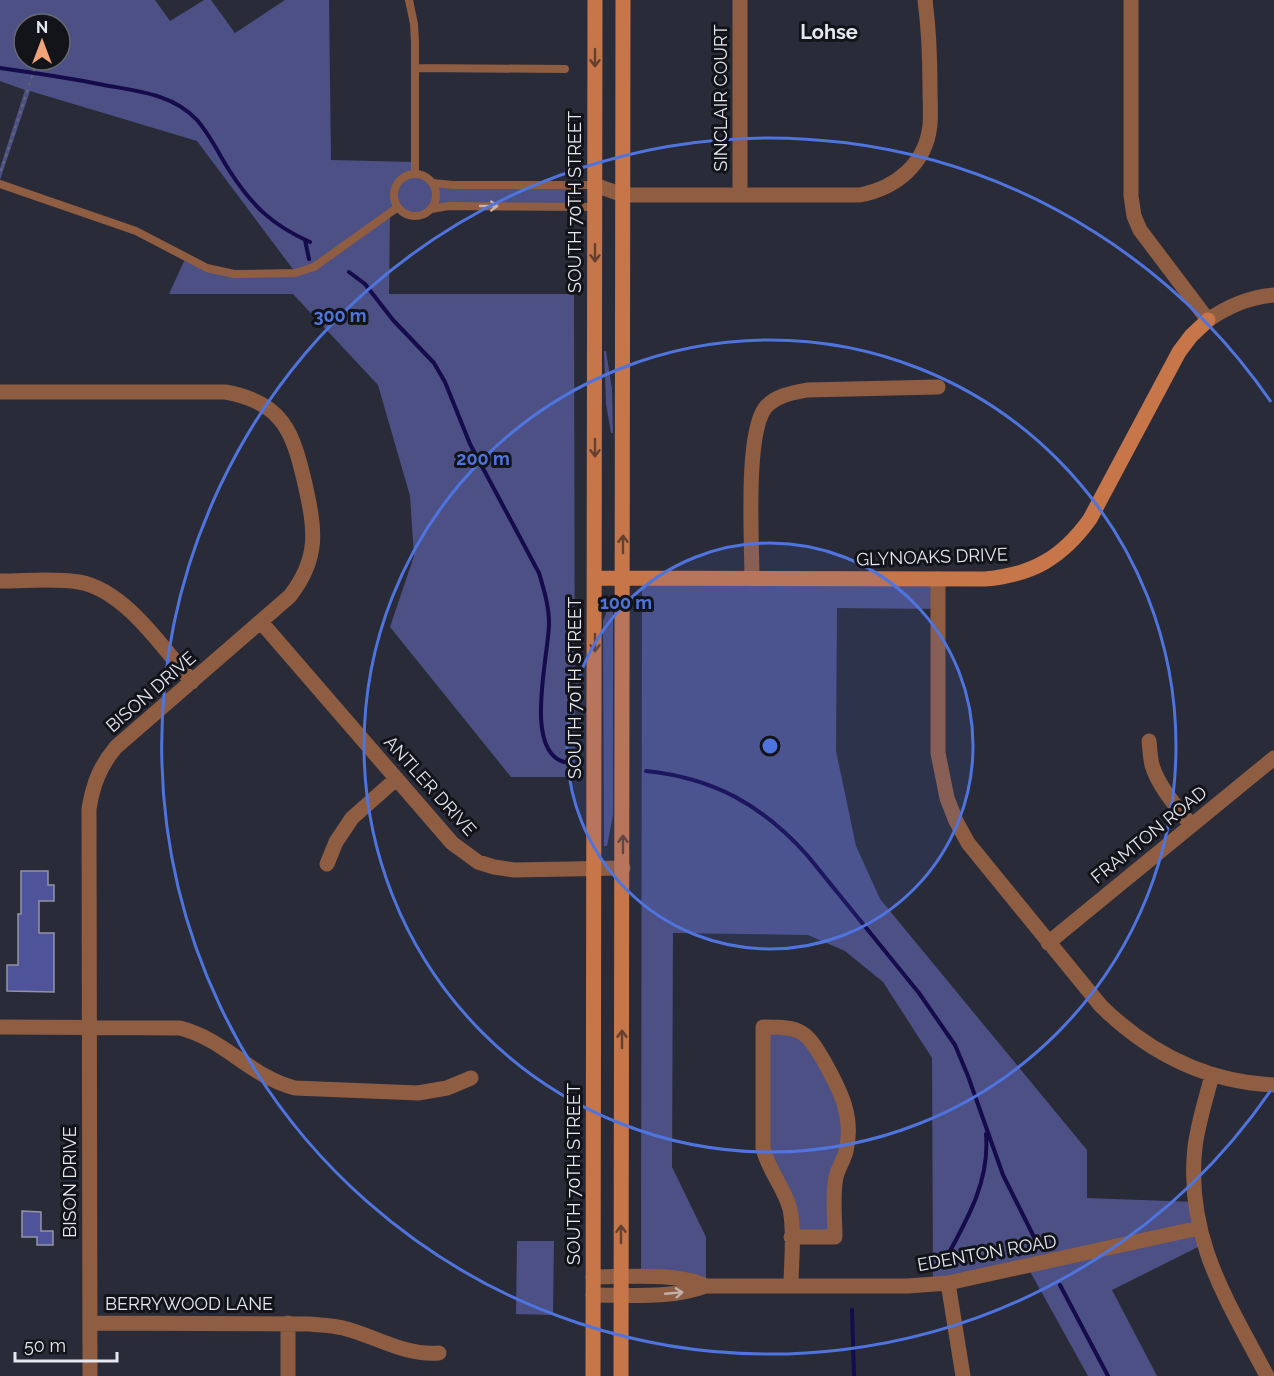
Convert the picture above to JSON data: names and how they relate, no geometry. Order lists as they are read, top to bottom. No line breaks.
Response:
{"streets":{"main road":["SOUTH 70TH STREET","GLYNOAKS DRIVE"],"street":["SINCLAIR COURT","BISON DRIVE","ANTLER DRIVE","FRAMTON ROAD","EDENTON ROAD","BERRYWOOD LANE"]},"crossings":[["SOUTH 70TH STREET","GLYNOAKS DRIVE"],["SOUTH 70TH STREET","ANTLER DRIVE"],["SOUTH 70TH STREET","EDENTON ROAD"],["BISON DRIVE","ANTLER DRIVE"],["BISON DRIVE","BERRYWOOD LANE"]],"districts":["Lohse"],"scale_bar":"50 m","north":"top","rings":["300 m","200 m","100 m"]}
